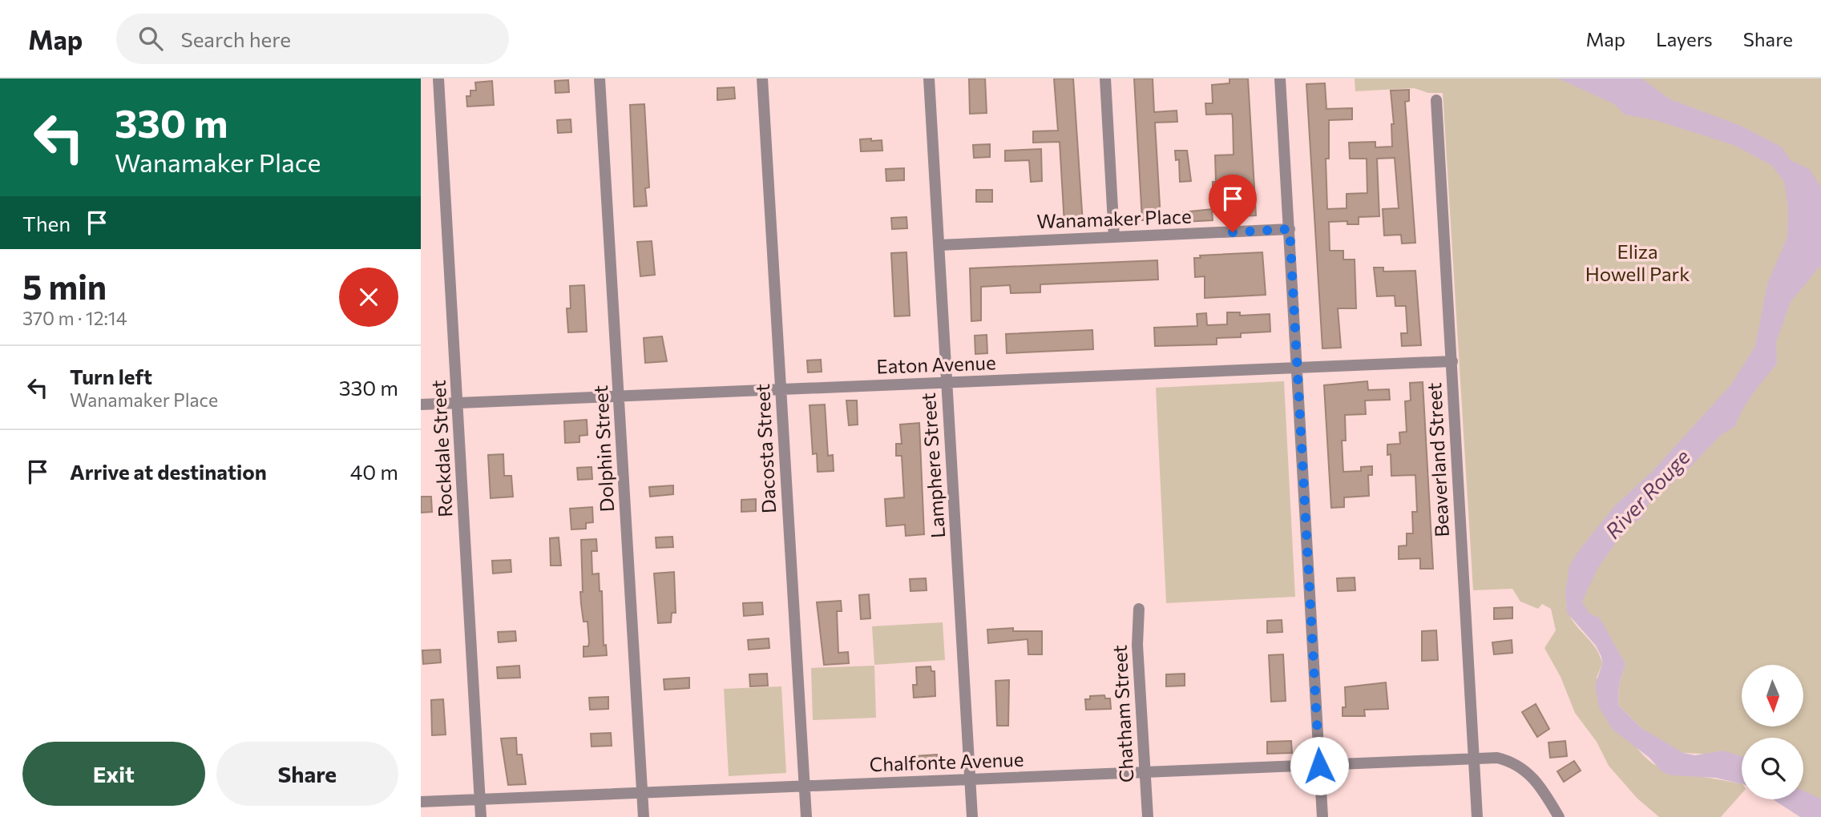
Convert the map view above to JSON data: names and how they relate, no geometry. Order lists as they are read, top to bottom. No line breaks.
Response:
{"streets":{"street":["Wanamaker Place","Eaton Avenue","Rockdale Street","Dolphin Street","Dacosta Street","Beaverland Street","Lamphere Street","Chatham Street","Chalfonte Avenue"]},"crossings":[["Wanamaker Place","Lamphere Street"],["Eaton Avenue","Rockdale Street"],["Eaton Avenue","Dolphin Street"],["Eaton Avenue","Dacosta Street"],["Eaton Avenue","Beaverland Street"],["Eaton Avenue","Lamphere Street"],["Rockdale Street","Chalfonte Avenue"],["Dolphin Street","Chalfonte Avenue"],["Dacosta Street","Chalfonte Avenue"],["Beaverland Street","Chalfonte Avenue"],["Lamphere Street","Chalfonte Avenue"],["Chatham Street","Chalfonte Avenue"]],"water":["River Rouge"],"parks":["Eliza Howell Park"],"north":"bottom","page":{"header":"Map","search":"Search here","nav":["Map","Layers","Share"],"turn":["330 m","Wanamaker Place"],"then":"Then","heading":["5 min","370 m · 12:14"],"list":[{"name":"Turn left","note":"Wanamaker Place","value":"330 m"},{"name":"Arrive at destination","value":"40 m"}],"buttons":["Exit","Share"]}}
